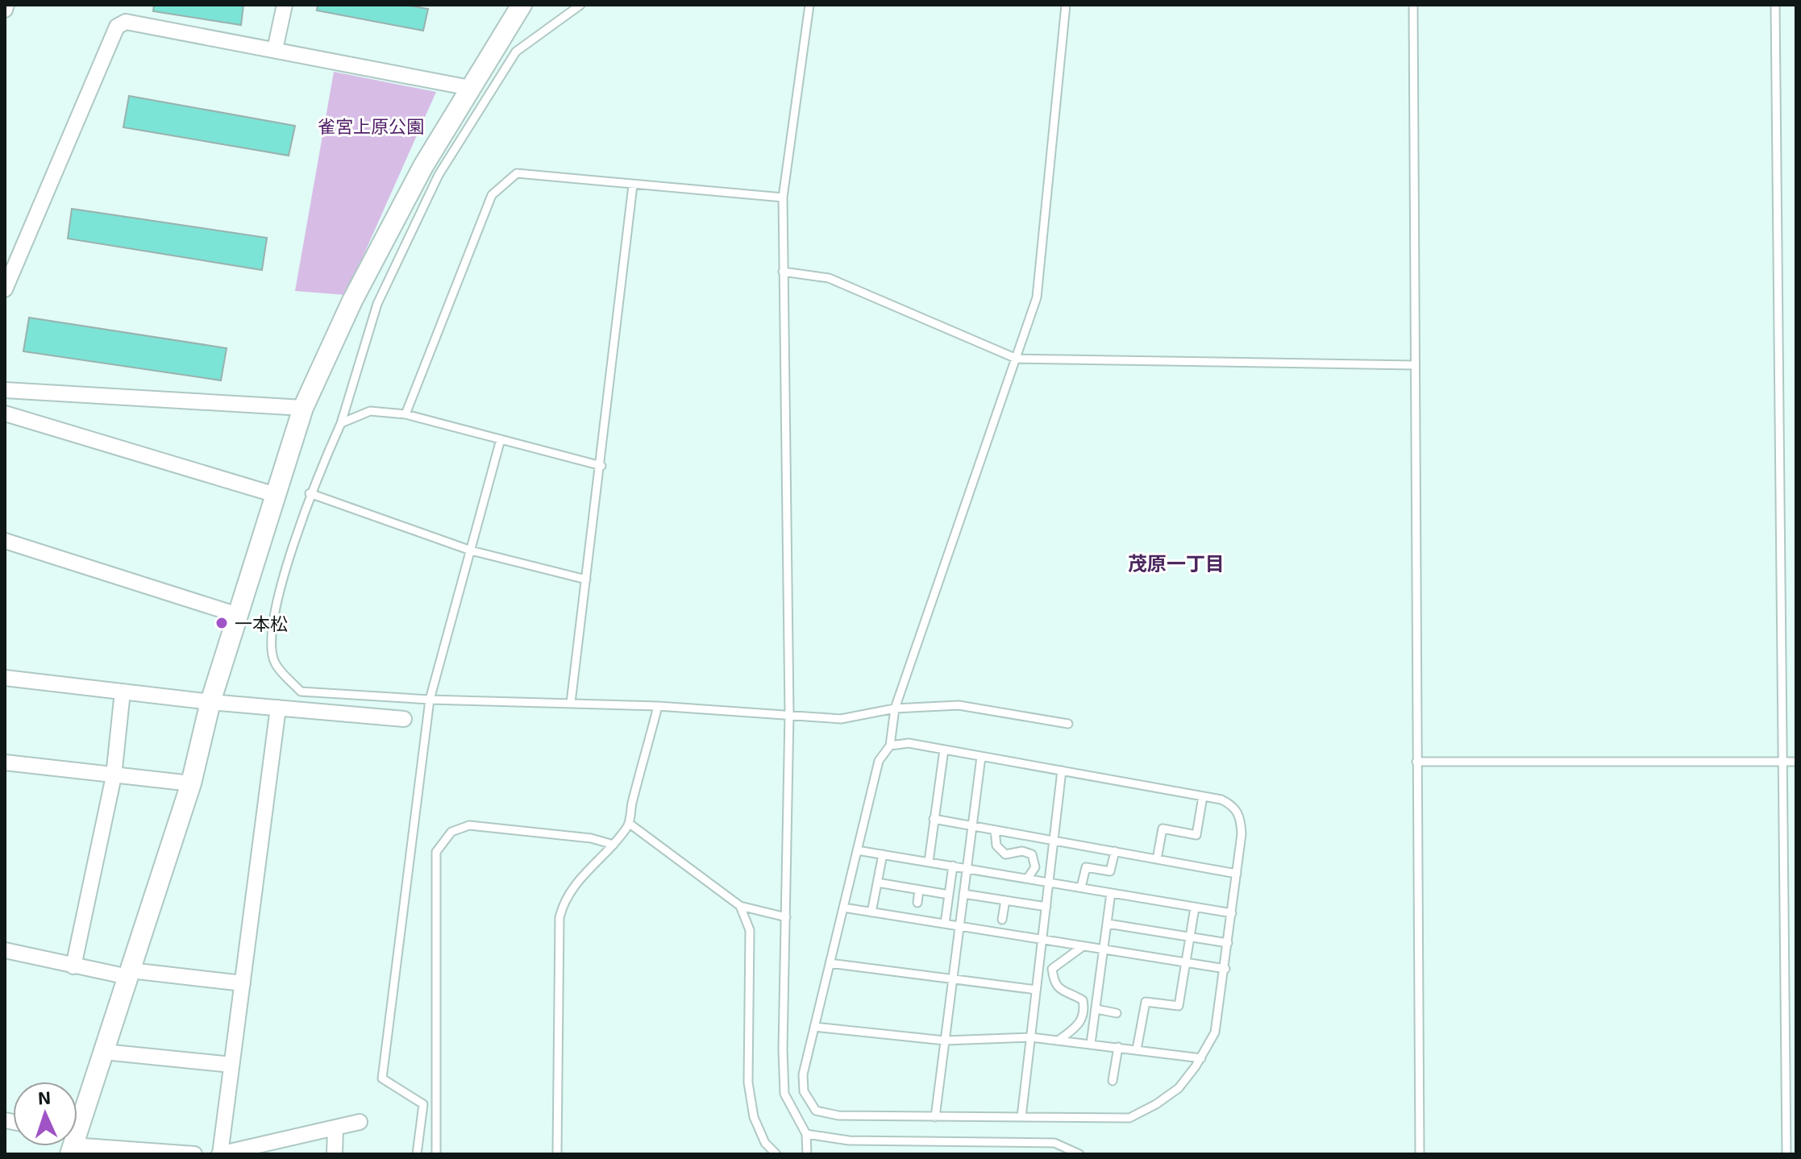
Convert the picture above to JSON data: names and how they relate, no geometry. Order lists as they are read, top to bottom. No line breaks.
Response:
{"districts":["茂原一丁目"],"parks":["雀宮上原公園"],"places":["一本松"],"north":"top"}
